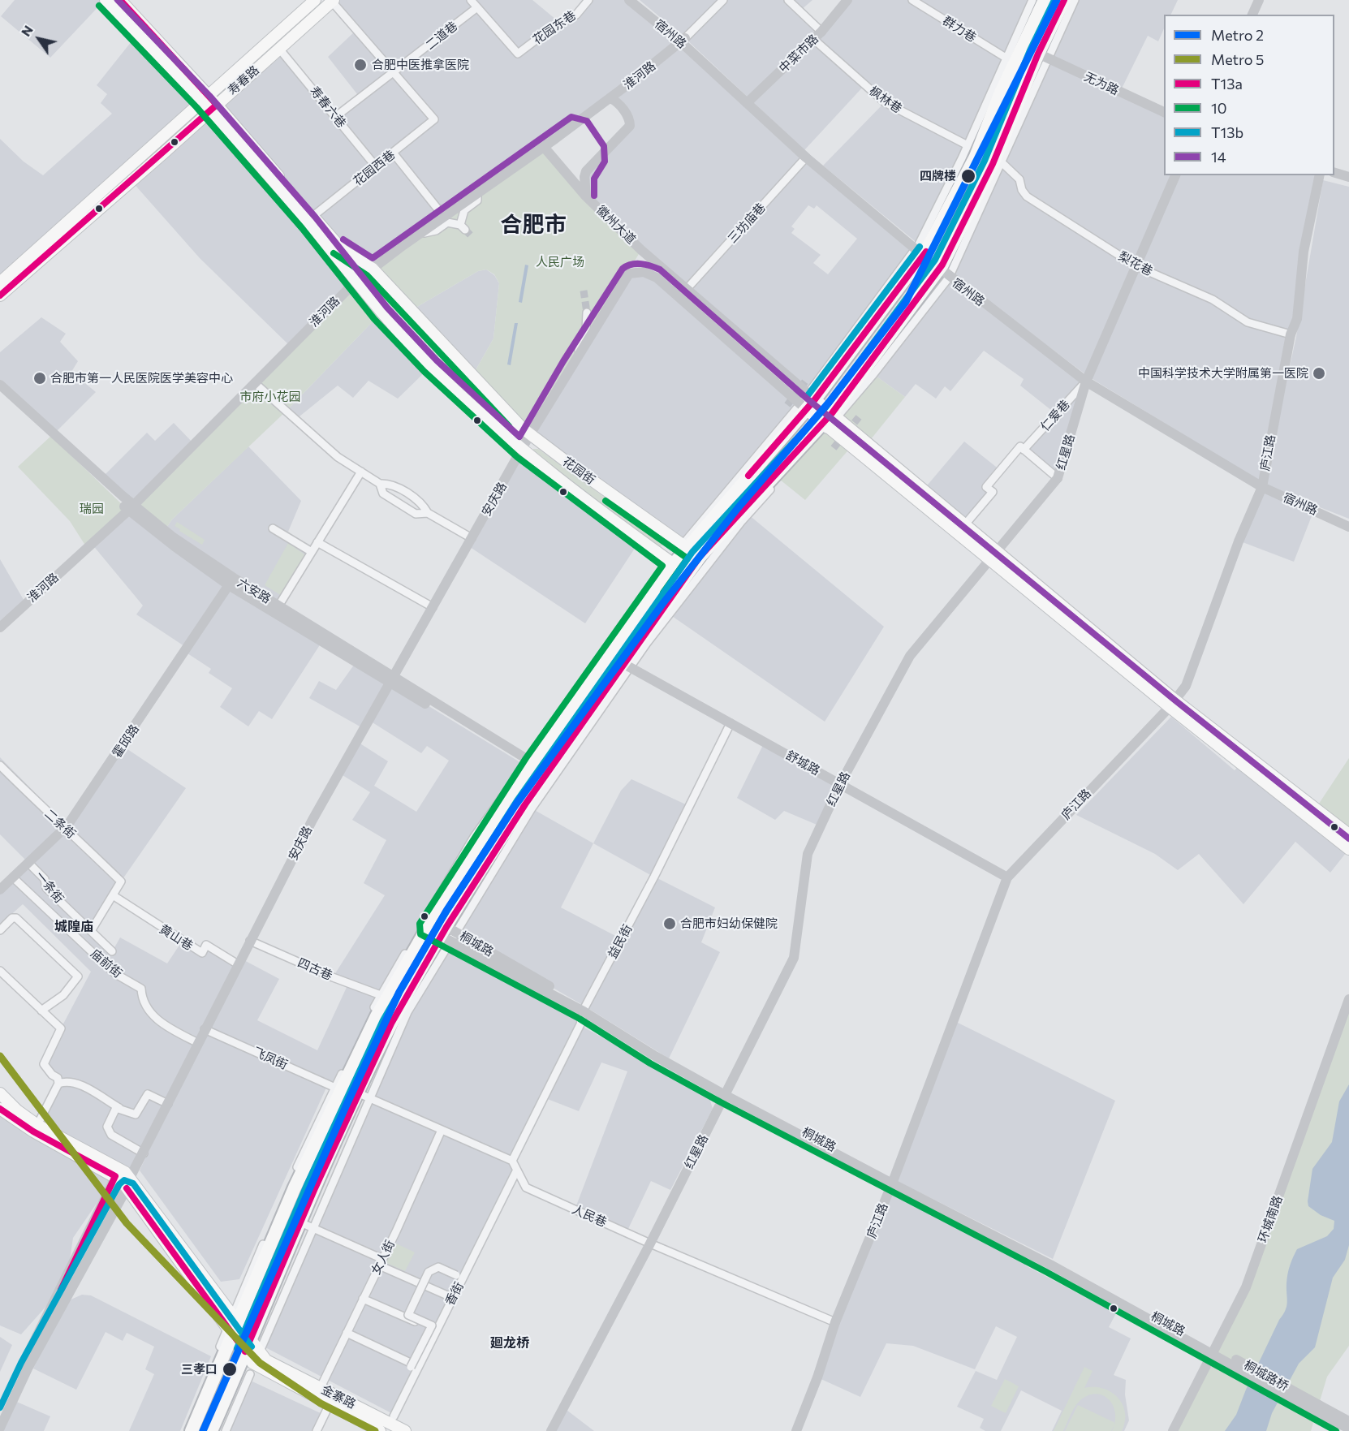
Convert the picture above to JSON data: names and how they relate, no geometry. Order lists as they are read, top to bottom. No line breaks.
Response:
{"streets":{"main road":["寿春路","徽州大道","花园街","金寨路"],"street":["花园东巷","群力巷","宿州路","二道巷","中菜市路","淮河路","无为路","枫林巷","寿春六巷","花园西巷","三坊庙巷","梨花巷","仁爱巷","红星路","庐江路","安庆路","六安路","霍邱路","舒城路","二条街","一条街","黄山巷","益民街","桐城路","庙前街","四古巷","飞凤街","人民巷","环城南路","女人街","香街","桐城路桥"]},"crossings":[["花园东巷","二道巷"],["宿州路","中菜市路"],["宿州路","淮河路"],["宿州路","三坊庙巷"],["宿州路","仁爱巷"],["宿州路","红星路"],["宿州路","庐江路"],["二道巷","寿春六巷"],["二道巷","花园西巷"],["中菜市路","枫林巷"],["淮河路","徽州大道"],["淮河路","花园街"],["淮河路","六安路"],["寿春路","寿春六巷"],["寿春路","花园街"],["寿春六巷","花园西巷"],["花园西巷","花园街"],["三坊庙巷","徽州大道"],["徽州大道","仁爱巷"],["徽州大道","红星路"],["徽州大道","庐江路"],["徽州大道","安庆路"],["梨花巷","红星路"],["梨花巷","庐江路"],["仁爱巷","红星路"],["红星路","舒城路"],["红星路","桐城路"],["红星路","人民巷"],["庐江路","舒城路"],["庐江路","桐城路"],["庐江路","人民巷"],["花园街","安庆路"],["安庆路","六安路"],["安庆路","黄山巷"],["安庆路","庙前街"],["安庆路","四古巷"],["安庆路","飞凤街"],["安庆路","金寨路"],["六安路","霍邱路"],["霍邱路","二条街"],["霍邱路","一条街"],["霍邱路","庙前街"],["舒城路","益民街"],["二条街","黄山巷"],["益民街","桐城路"],["益民街","人民巷"],["桐城路","桐城路桥"],["人民巷","香街"]],"districts":["合肥市","城隍庙","廻龙桥"],"parks":["人民广场","市府小花园","瑞园"],"places":["合肥中医推拿医院","四牌楼","中国科学技术大学附属第一医院","合肥市第一人民医院医学美容中心","合肥市妇幼保健院","三孝口"],"lines":["metro line 2","transit line T13a","transit line T13b","transit line 14","transit line 10","metro line 5"],"legend":["Metro 2","Metro 5","T13a","10","T13b","14"],"north":"top left"}
